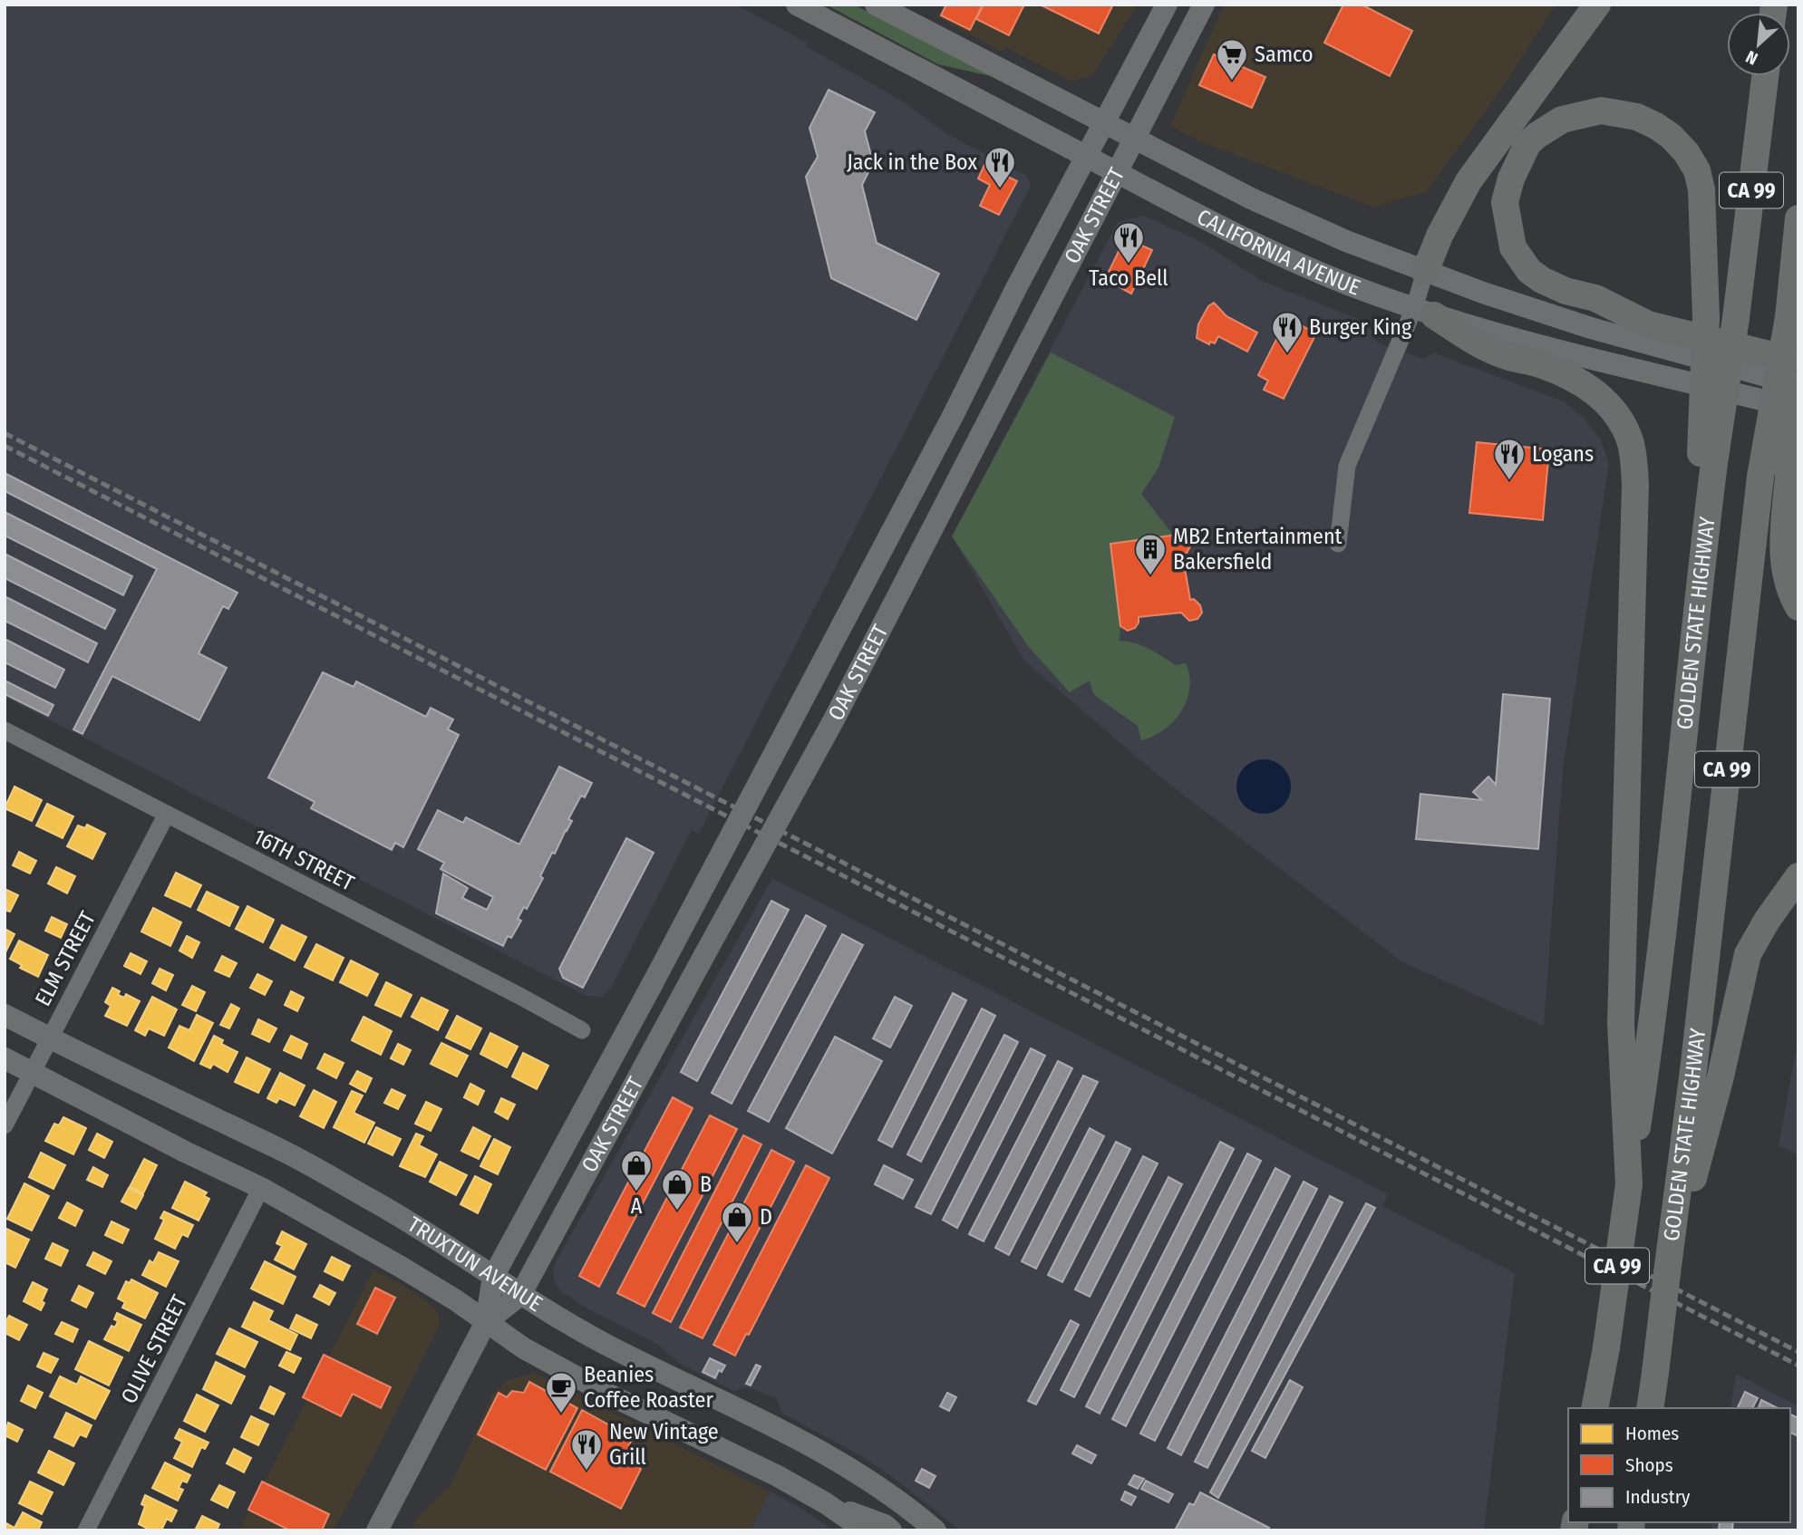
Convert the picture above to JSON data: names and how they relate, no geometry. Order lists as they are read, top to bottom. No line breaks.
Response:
{"streets":{"highway":["CA 99","GOLDEN STATE HIGHWAY"],"main road":["OAK STREET","CALIFORNIA AVENUE","TRUXTUN AVENUE"],"street":["16TH STREET","ELM STREET","OLIVE STREET"]},"crossings":[["CA 99","GOLDEN STATE HIGHWAY"],["OAK STREET","CALIFORNIA AVENUE"],["OAK STREET","TRUXTUN AVENUE"],["16TH STREET","ELM STREET"],["ELM STREET","TRUXTUN AVENUE"],["TRUXTUN AVENUE","OLIVE STREET"]],"places":{"supermarket":["Samco"],"restaurant":["Jack in the Box","Taco Bell","Burger King","Logans","New Vintage Grill"],"building":["MB2 Entertainment Bakersfield"],"shop":["A","B","D"],"cafe":["Beanies Coffee Roaster"]},"legend":["Homes","Shops","Industry"],"north":"bottom left"}
